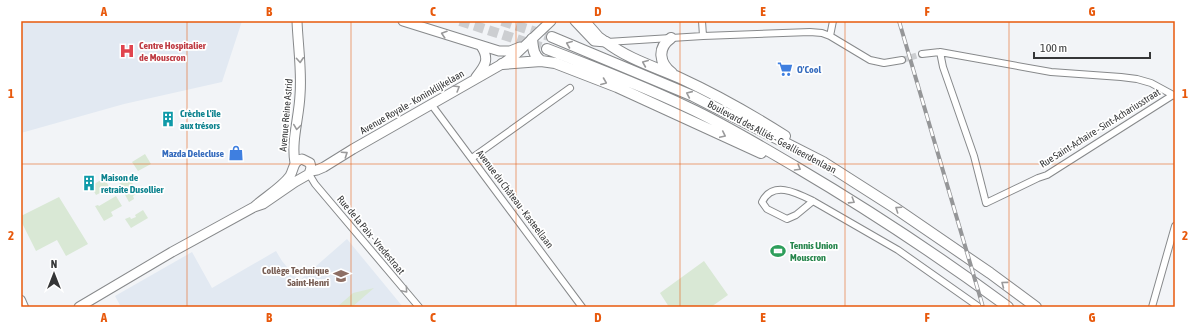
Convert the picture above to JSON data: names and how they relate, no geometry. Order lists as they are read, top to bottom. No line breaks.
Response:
{"streets":{"highway":["Boulevard des Alliés - Geallieerdenlaan"],"main road":["Avenue Royale - Koninklijkelaan","Avenue Reine Astrid"],"street":["Rue Saint-Achaire - Sint-Achariusstraat","Avenue du Château - Kasteellaan","Rue de la Paix - Vredestraat"]},"crossings":[["Avenue Royale - Koninklijkelaan","Avenue Reine Astrid"],["Avenue Royale - Koninklijkelaan","Avenue du Château - Kasteellaan"],["Avenue Royale - Koninklijkelaan","Rue de la Paix - Vredestraat"],["Avenue Reine Astrid","Rue de la Paix - Vredestraat"]],"one_way":["Avenue Reine Astrid","Rue de la Paix - Vredestraat"],"places":{"hospital":["Centre Hospitalier de Mouscron"],"supermarket":["O'Cool"],"building":["Crèche L'île aux trésors","Maison de retraite Dusollier"],"shop":["Mazda Delecluse"],"sports":["Tennis Union Mouscron"],"school or university":["Collège Technique Saint-Henri"]},"scale_bar":"100 m","north":"top","grid":{"columns":["A","B","C","D","E","F","G"],"rows":["1","2"]}}
